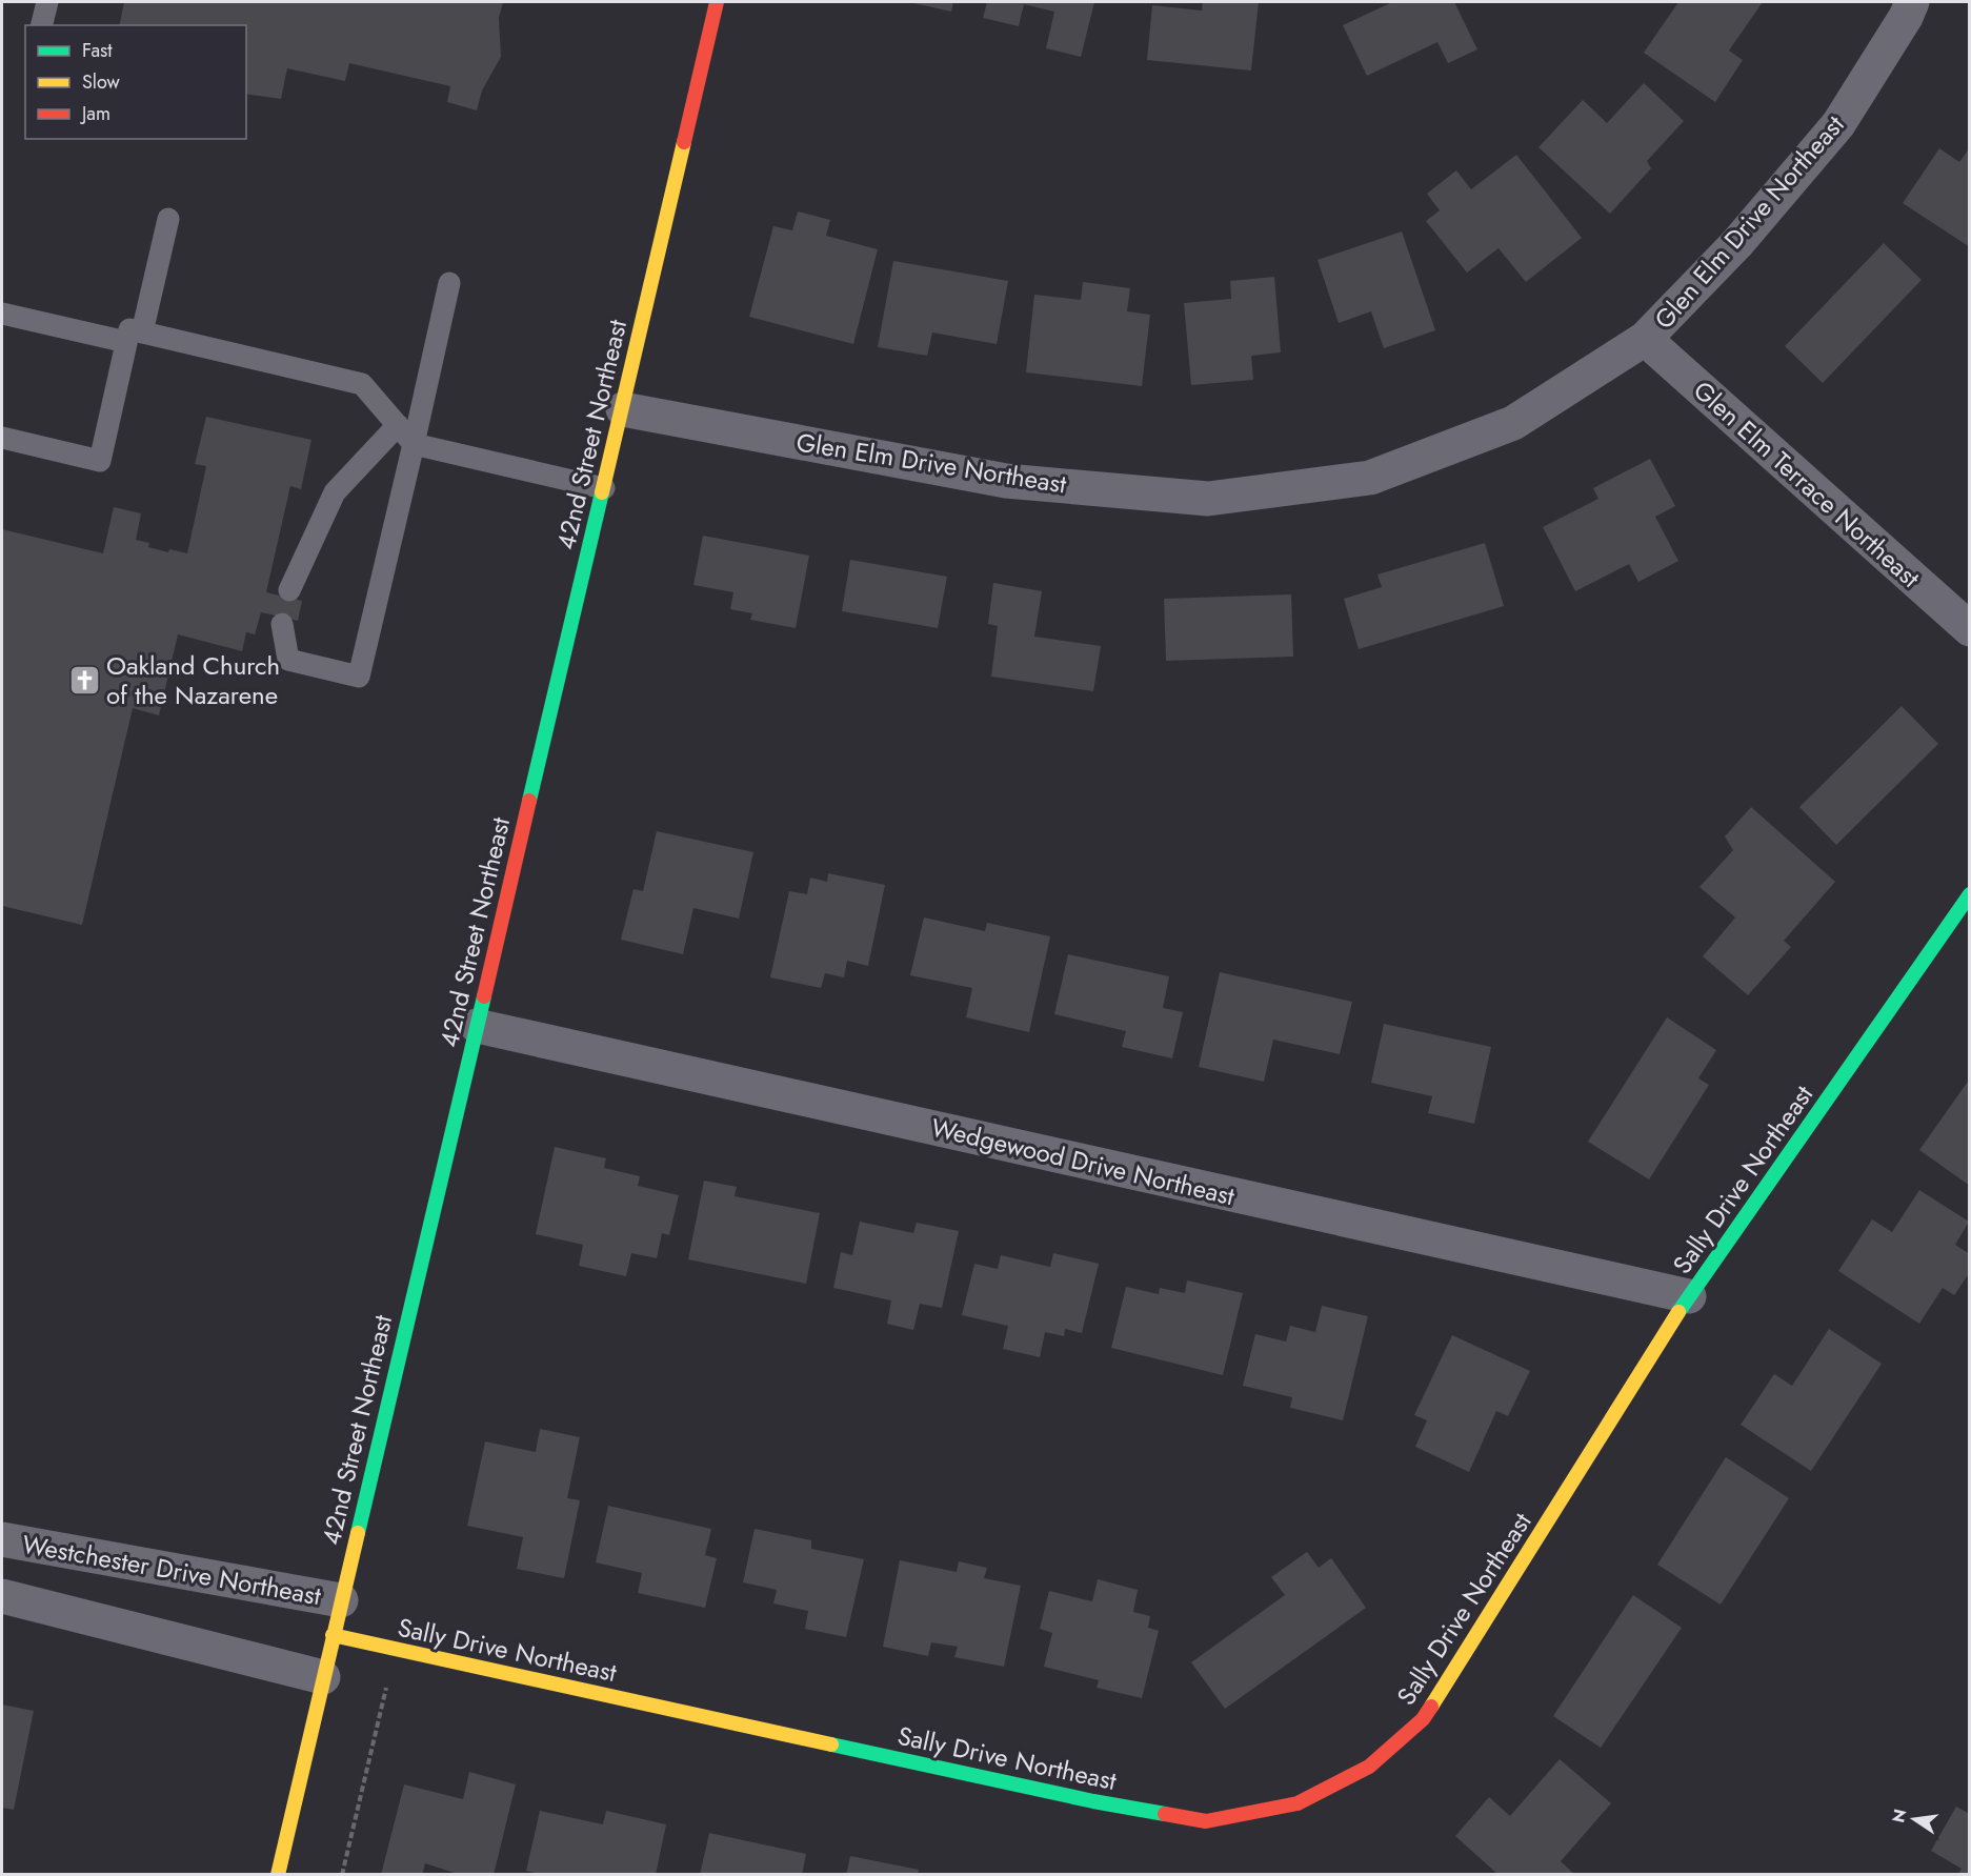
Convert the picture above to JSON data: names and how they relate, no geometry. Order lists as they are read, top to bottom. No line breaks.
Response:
{"streets":{"street":["Glen Elm Drive Northeast","42nd Street Northeast","Glen Elm Terrace Northeast","Wedgewood Drive Northeast","Sally Drive Northeast","Westchester Drive Northeast"]},"crossings":[["Glen Elm Drive Northeast","42nd Street Northeast"],["Glen Elm Drive Northeast","Glen Elm Terrace Northeast"],["42nd Street Northeast","Wedgewood Drive Northeast"],["42nd Street Northeast","Sally Drive Northeast"],["42nd Street Northeast","Westchester Drive Northeast"],["Wedgewood Drive Northeast","Sally Drive Northeast"]],"places":{"church":["Oakland Church of the Nazarene"]},"legend":["Fast","Slow","Jam"],"north":"left"}
